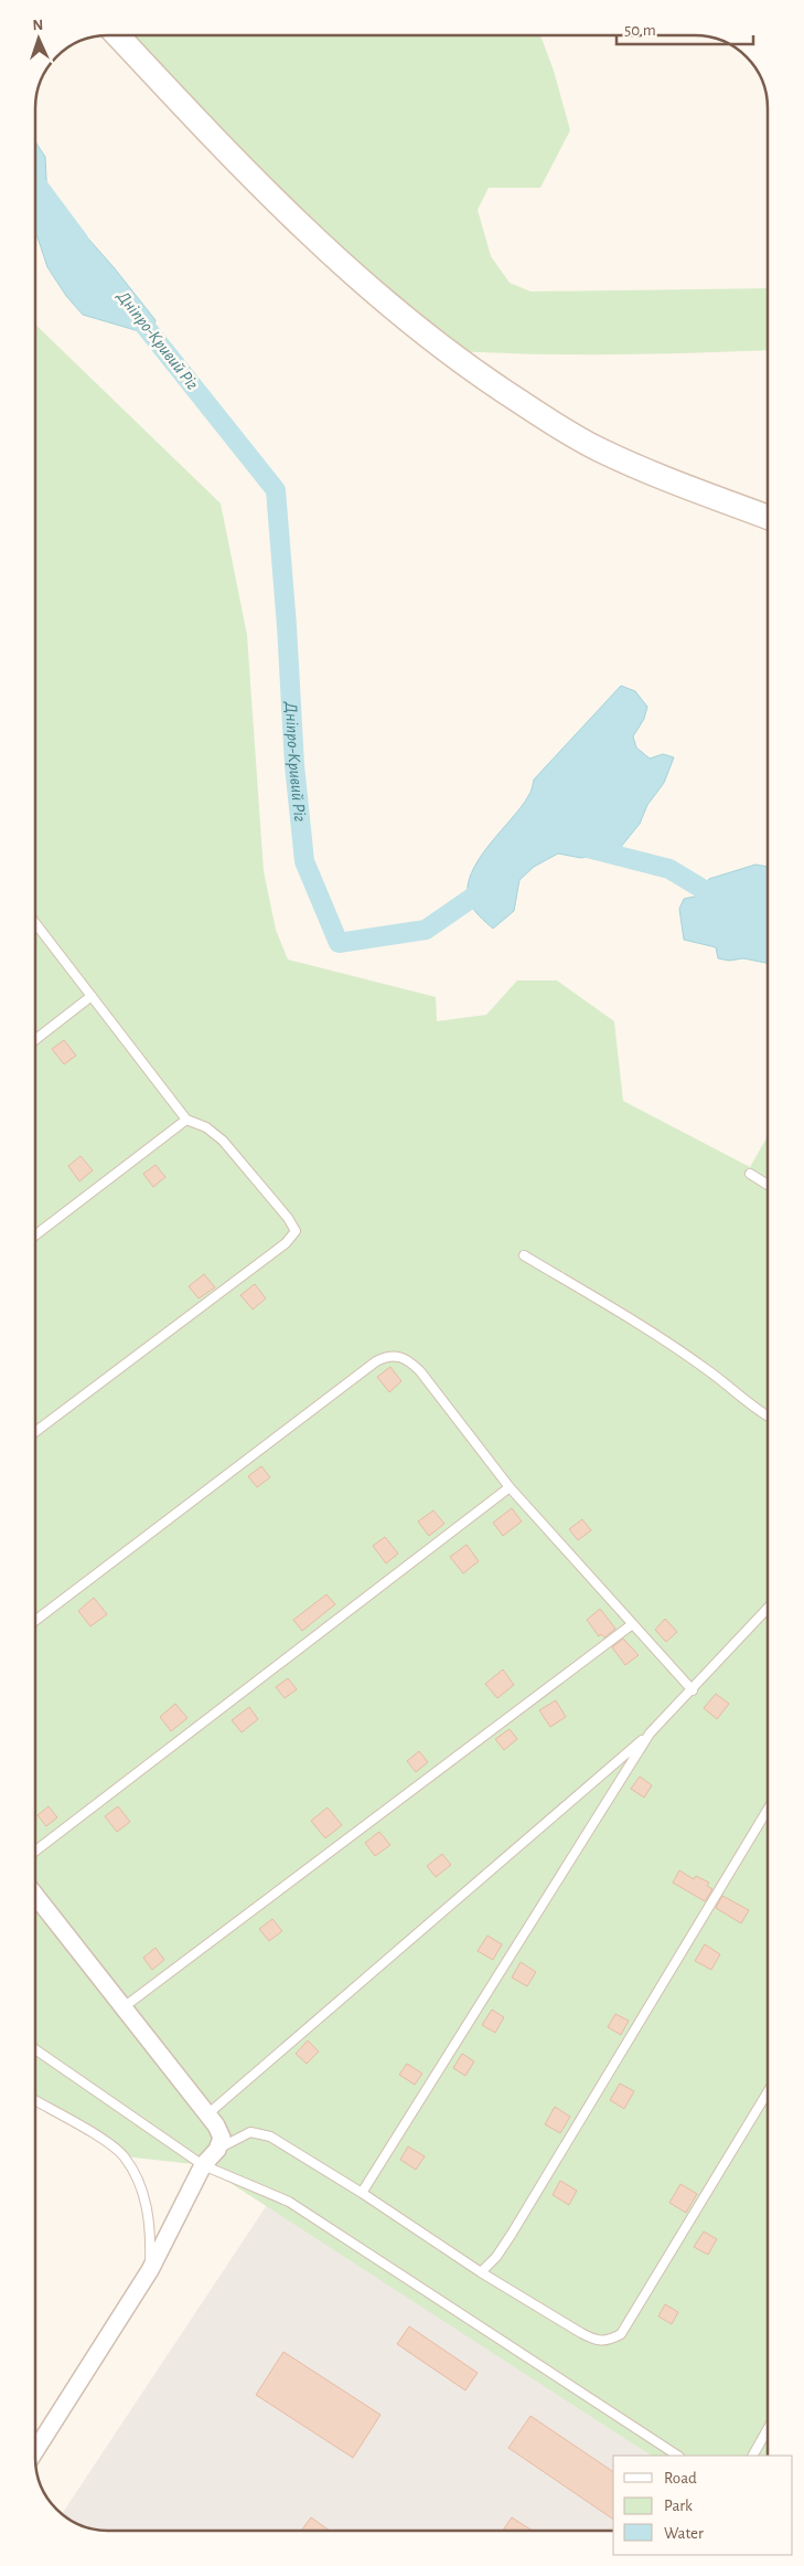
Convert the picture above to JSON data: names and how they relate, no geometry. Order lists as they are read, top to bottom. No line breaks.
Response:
{"water":["Дніпро-Кривий Ріг"],"legend":["Road","Park","Water"],"scale_bar":"50 m","north":"top"}
